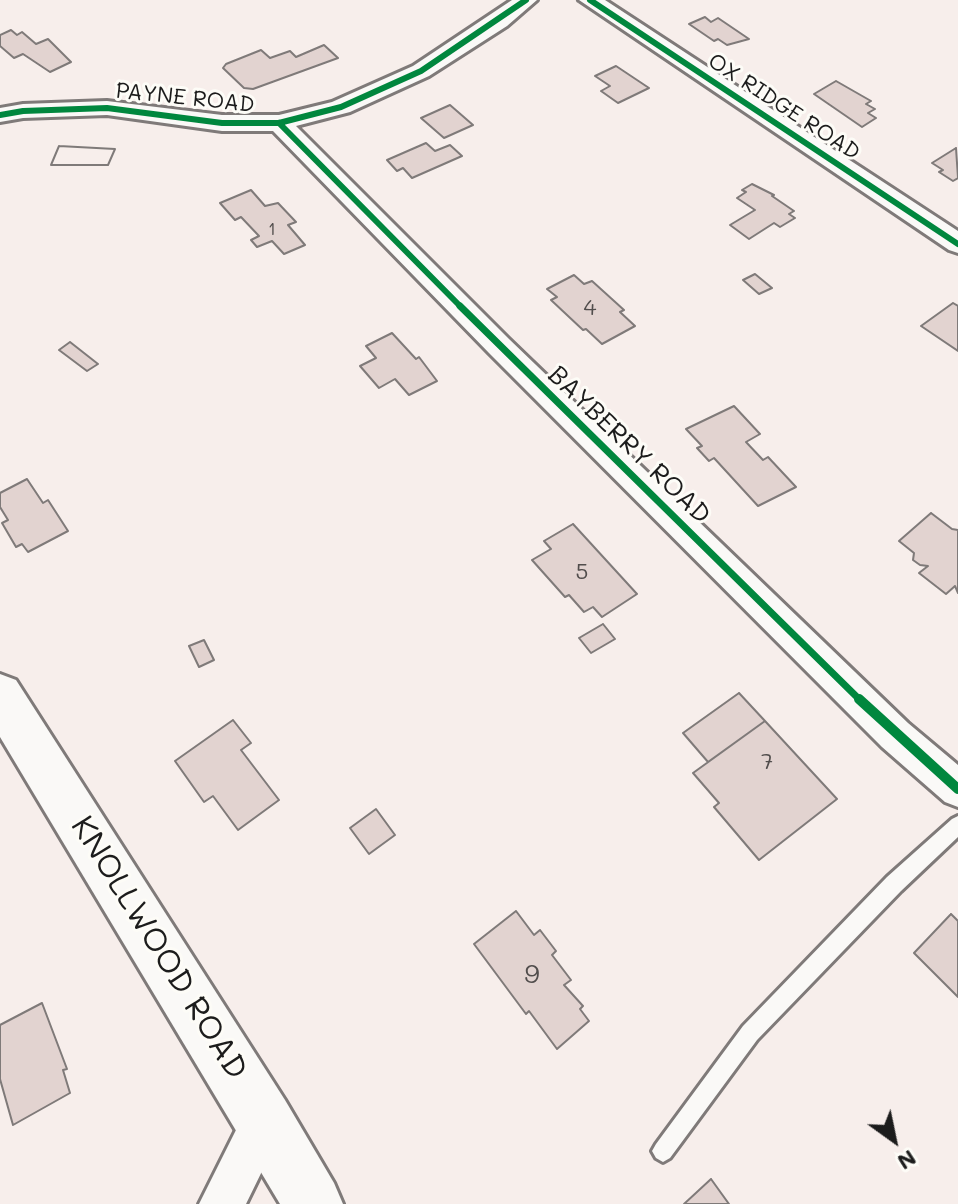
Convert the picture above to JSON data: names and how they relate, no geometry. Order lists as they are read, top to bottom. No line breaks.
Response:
{"streets":{"main road":["KNOLLWOOD ROAD"],"street":["PAYNE ROAD","OX RIDGE ROAD","BAYBERRY ROAD"]},"crossings":[["PAYNE ROAD","BAYBERRY ROAD"]],"house_numbers":["1","4","5","7","9"],"north":"bottom right"}
